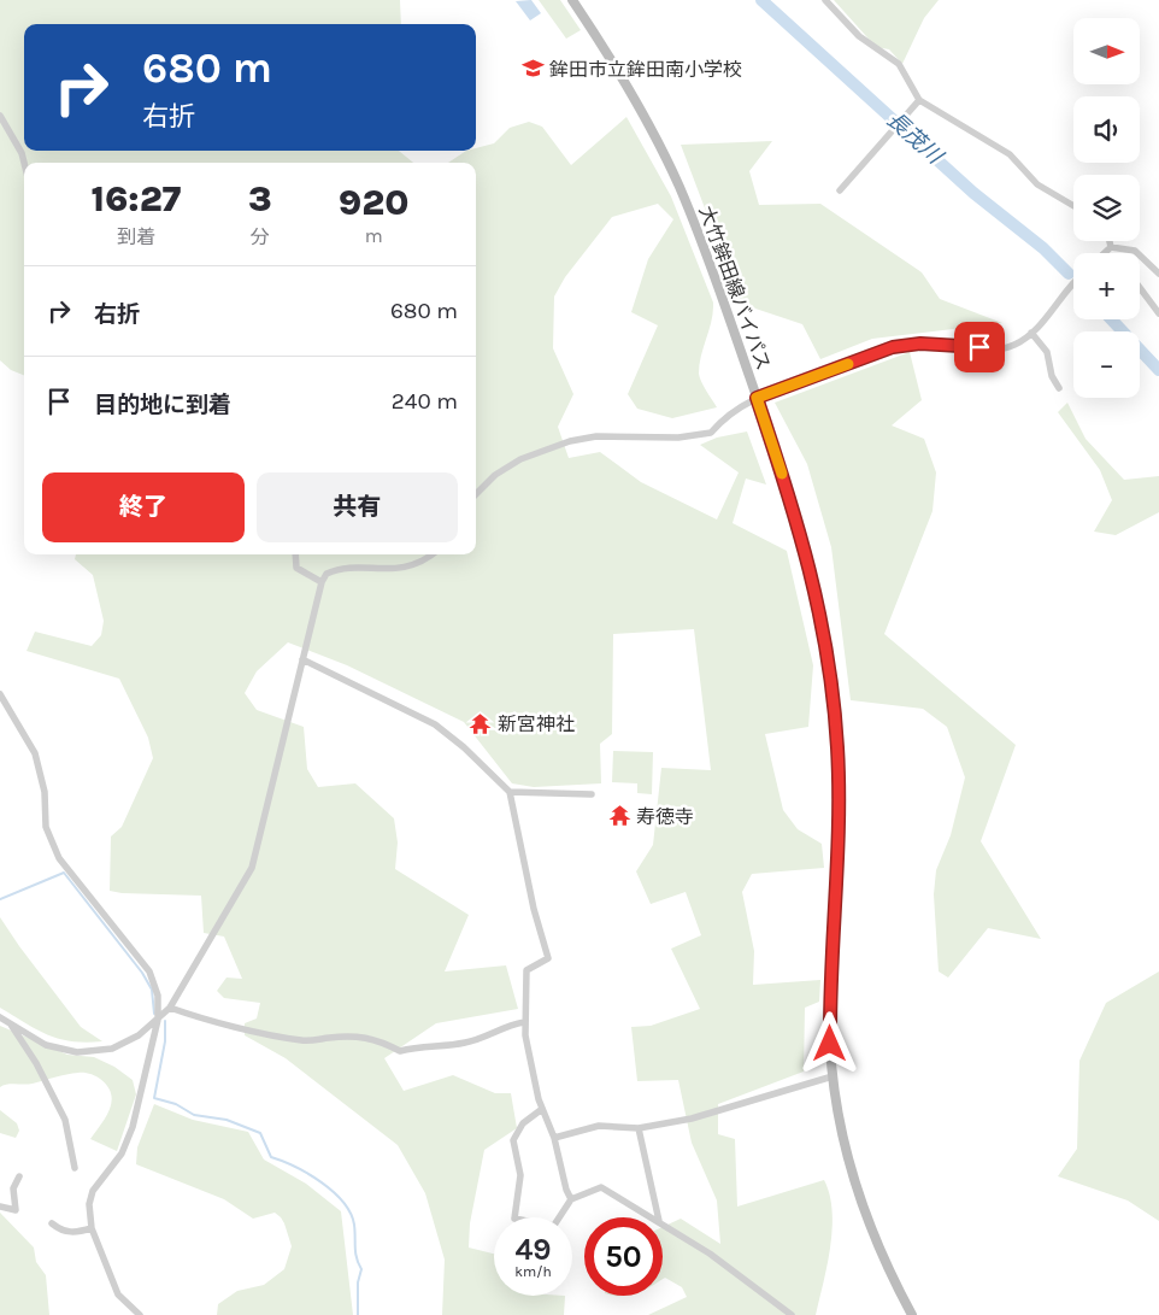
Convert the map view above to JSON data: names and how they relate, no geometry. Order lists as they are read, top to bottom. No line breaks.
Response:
{"streets":{"main road":["大竹鉾田線バイパス"]},"water":["長茂川"],"places":{"school or university":["鉾田市立鉾田南小学校"],"temple":["新宮神社","寿徳寺"]},"north":"right","page":{"map_buttons":["+","−"],"turn":["680 m","右折"],"eta":["16:27","到着","3","分","920","m"],"list":[{"name":"右折","value":"680 m"},{"name":"目的地に到着","value":"240 m"}],"buttons":["終了","共有"],"speed":"49 km/h","limit":"50"}}
